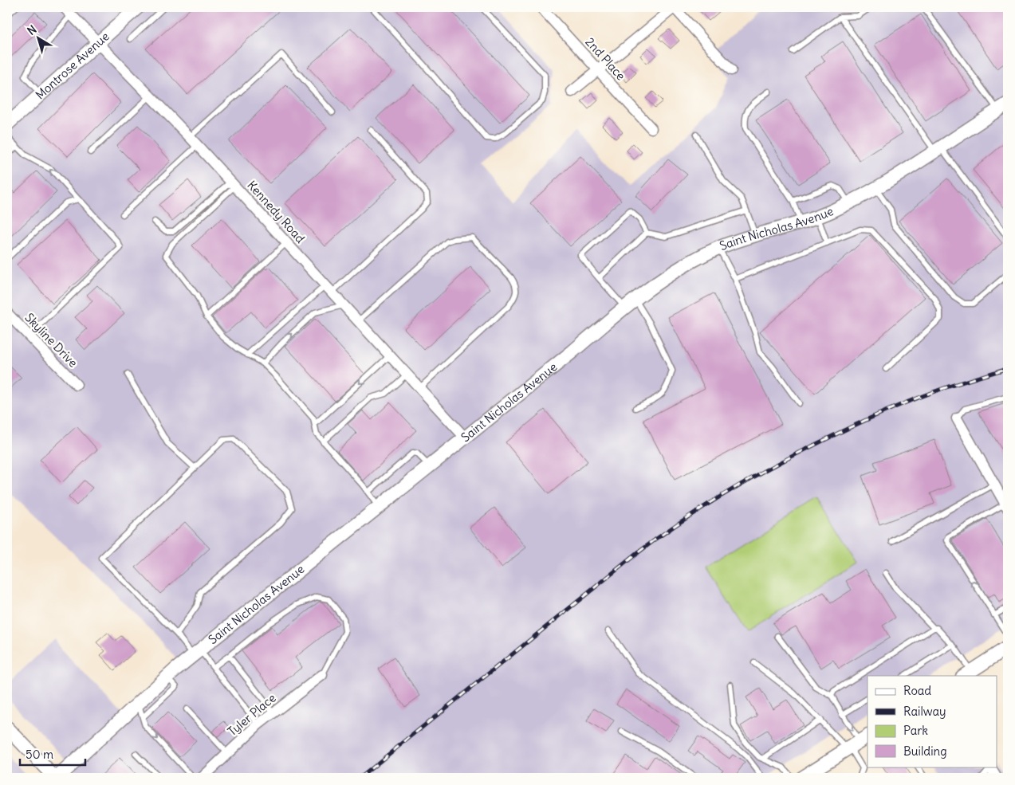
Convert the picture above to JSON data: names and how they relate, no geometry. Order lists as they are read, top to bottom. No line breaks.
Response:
{"streets":{"street":["2nd Place","Montrose Avenue","Kennedy Road","Saint Nicholas Avenue","Skyline Drive","Tyler Place"]},"crossings":[["Montrose Avenue","Kennedy Road"],["Kennedy Road","Saint Nicholas Avenue"]],"legend":["Road","Railway","Park","Building"],"scale_bar":"50 m","north":"top left"}
